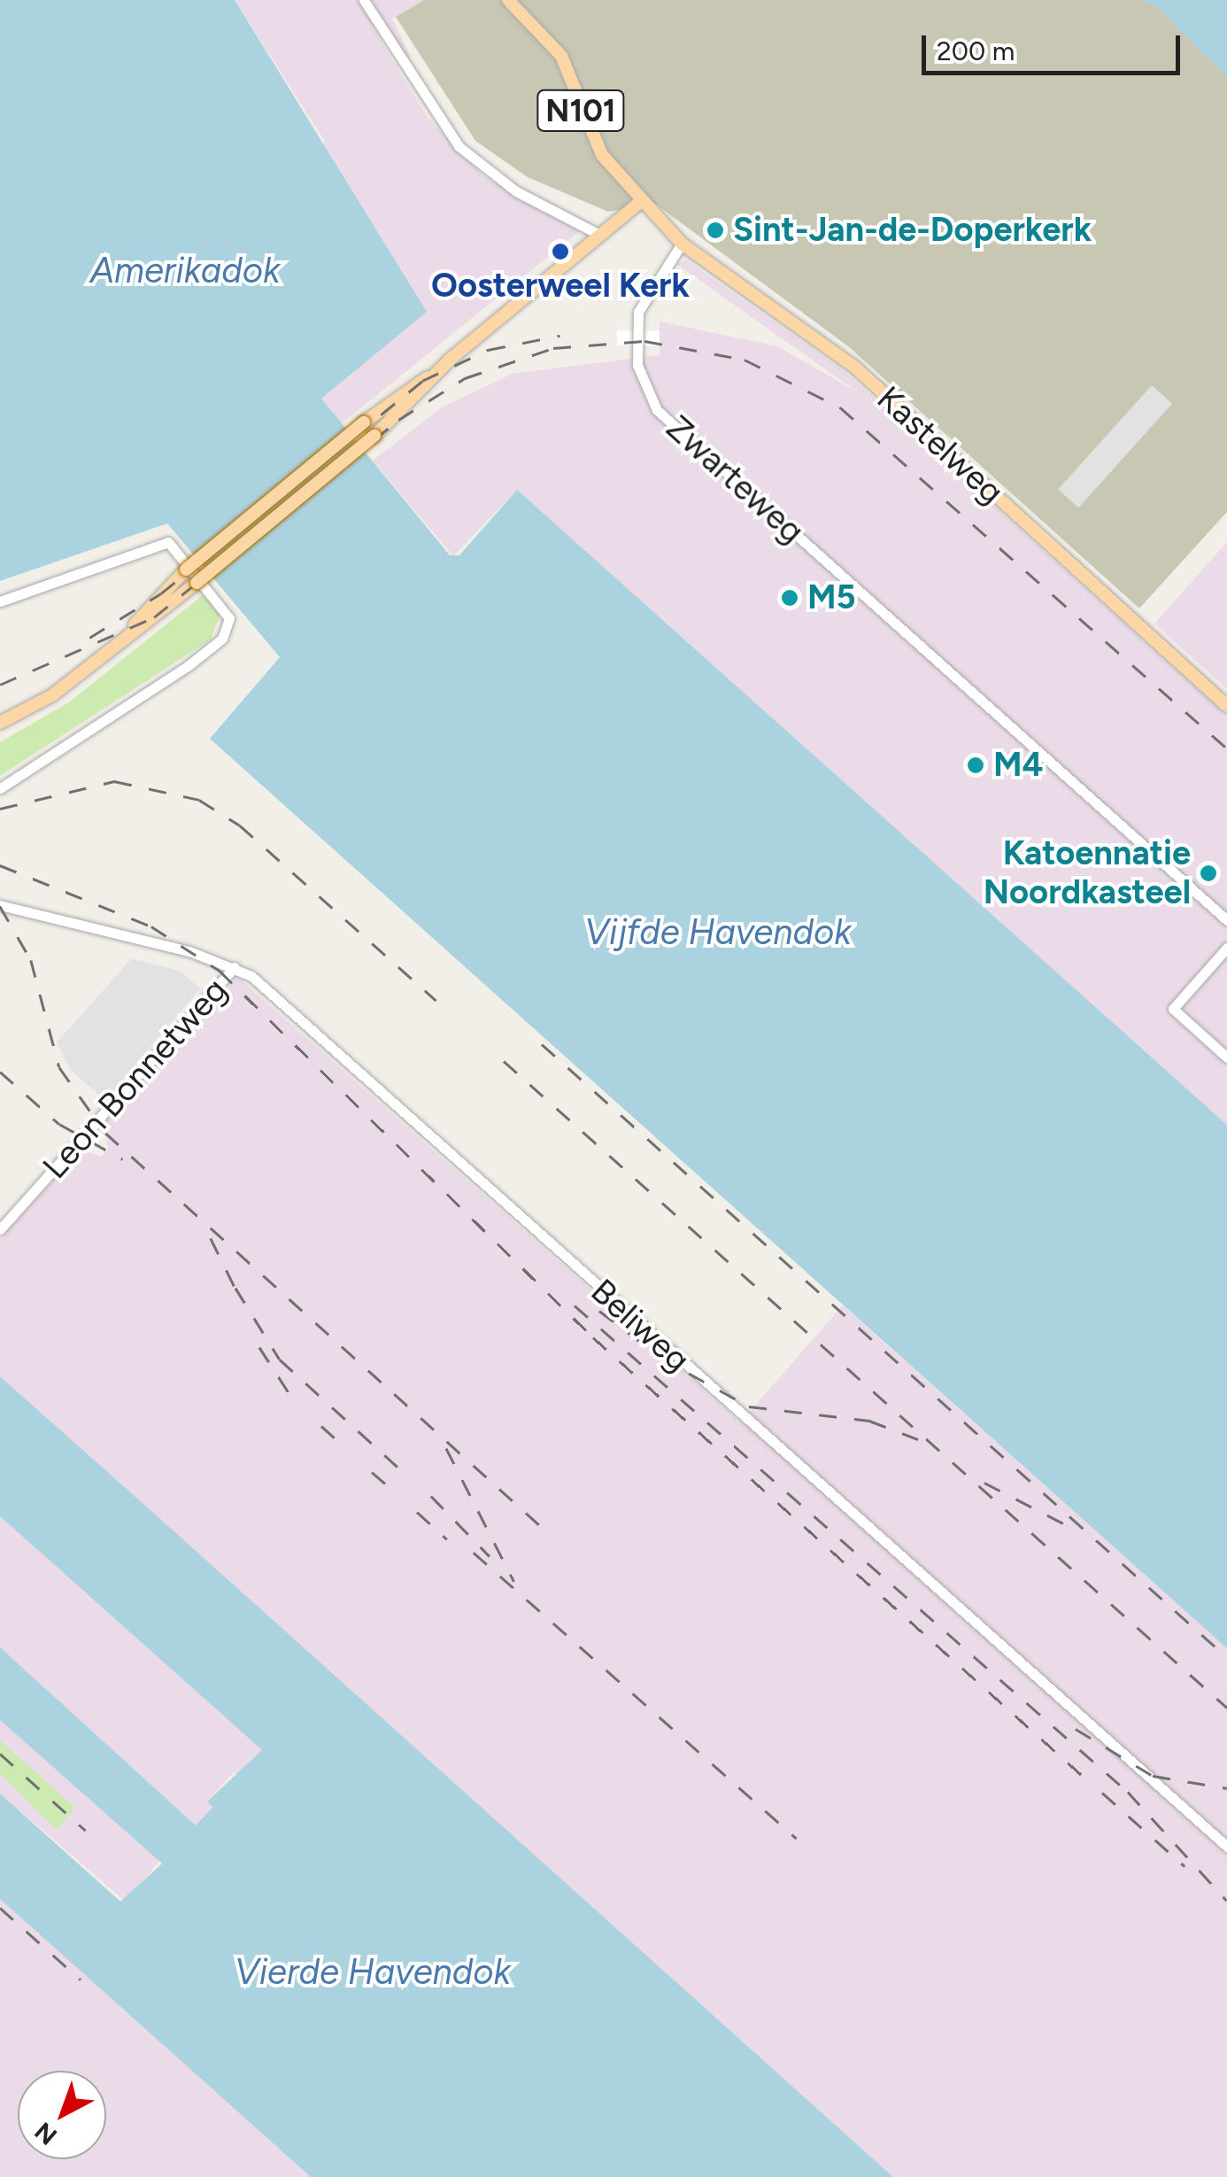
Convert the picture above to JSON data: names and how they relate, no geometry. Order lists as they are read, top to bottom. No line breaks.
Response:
{"streets":{"main road":["N101","Kastelweg"],"street":["Zwarteweg","Leon Bonnetweg","Beliweg"]},"crossings":[["N101","Kastelweg"],["Kastelweg","Zwarteweg"],["Leon Bonnetweg","Beliweg"]],"water":["Amerikadok","Vijfde Havendok","Vierde Havendok"],"places":["Sint-Jan-de-Doperkerk","Oosterweel Kerk","M5","M4","Katoennatie Noordkasteel"],"scale_bar":"200 m","north":"bottom left"}
